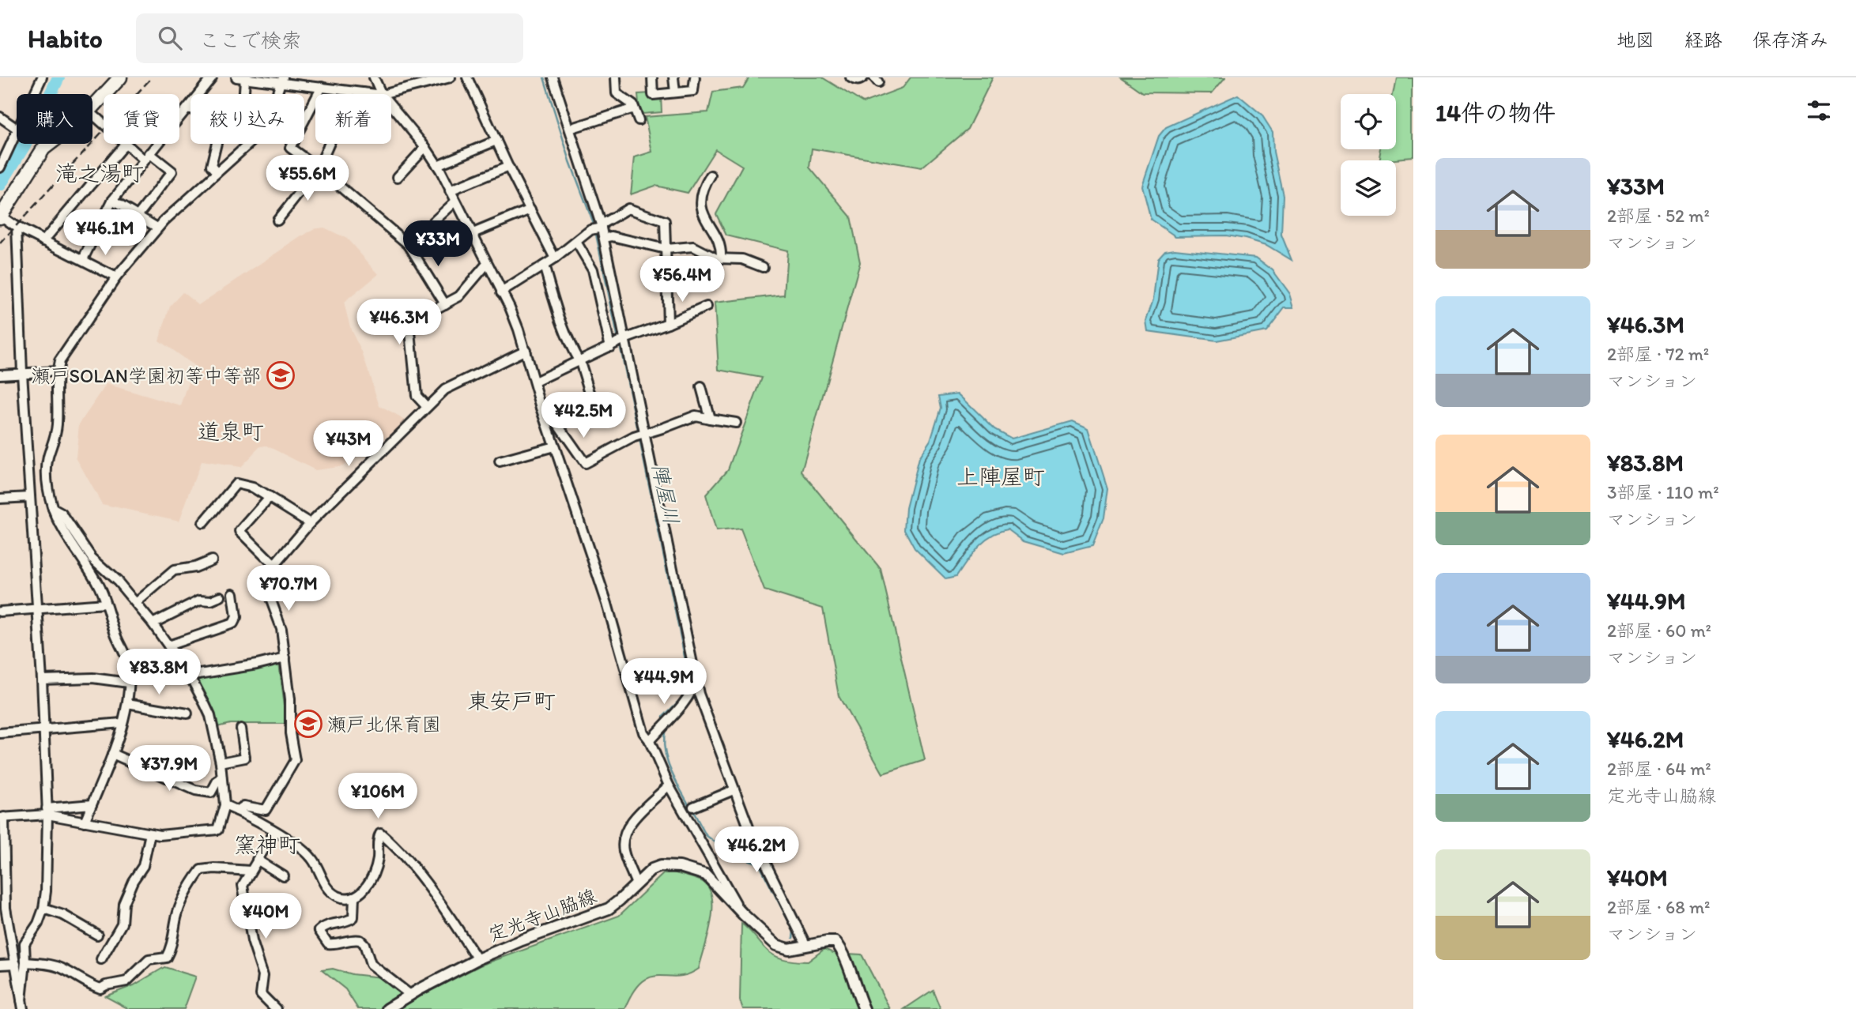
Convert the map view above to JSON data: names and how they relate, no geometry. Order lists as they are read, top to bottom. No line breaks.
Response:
{"streets":{"main road":["定光寺山脇線"]},"districts":["滝之湯町","道泉町","上陣屋町","東安戸町","窯神町"],"water":["陣屋川"],"places":{"school or university":["瀬戸SOLAN学園初等中等部","瀬戸北保育園"]},"page":{"header":"Habito","search":"ここで検索","nav":["地図","経路","保存済み"],"heading":"14件の物件","chip":["購入","賃貸","絞り込み","新着"],"list":[{"name":"¥33M","note":"2部屋 · 52 m² · マンション"},{"name":"¥46.3M","note":"2部屋 · 72 m² · マンション"},{"name":"¥83.8M","note":"3部屋 · 110 m² · マンション"},{"name":"¥44.9M","note":"2部屋 · 60 m² · マンション"},{"name":"¥46.2M","note":"2部屋 · 64 m² · 定光寺山脇線"},{"name":"¥40M","note":"2部屋 · 68 m² · マンション"}],"price":["¥55.6M","¥46.1M","¥33M","¥56.4M","¥46.3M","¥42.5M","¥43M","¥70.7M","¥83.8M","¥44.9M","¥37.9M","¥106M","¥46.2M","¥40M"]}}
